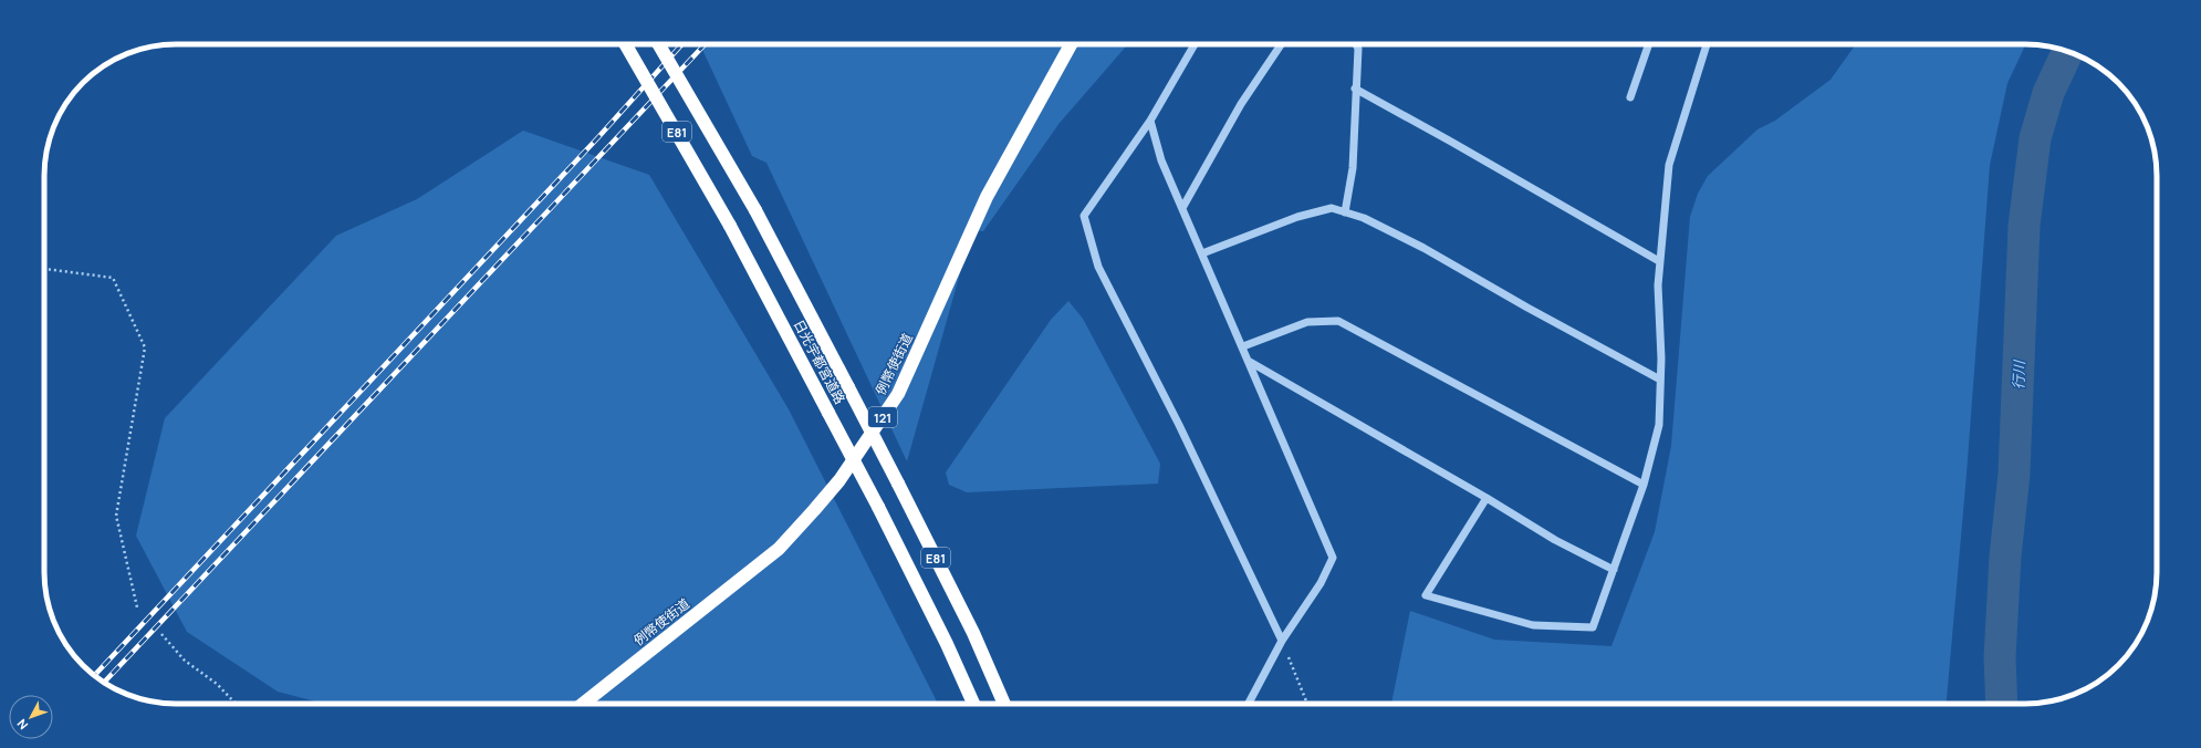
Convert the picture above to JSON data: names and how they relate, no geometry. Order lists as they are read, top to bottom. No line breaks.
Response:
{"streets":{"highway":["E81","日光宇都宮道路","例幣使街道","121"]},"water":["行川"],"north":"bottom left"}
